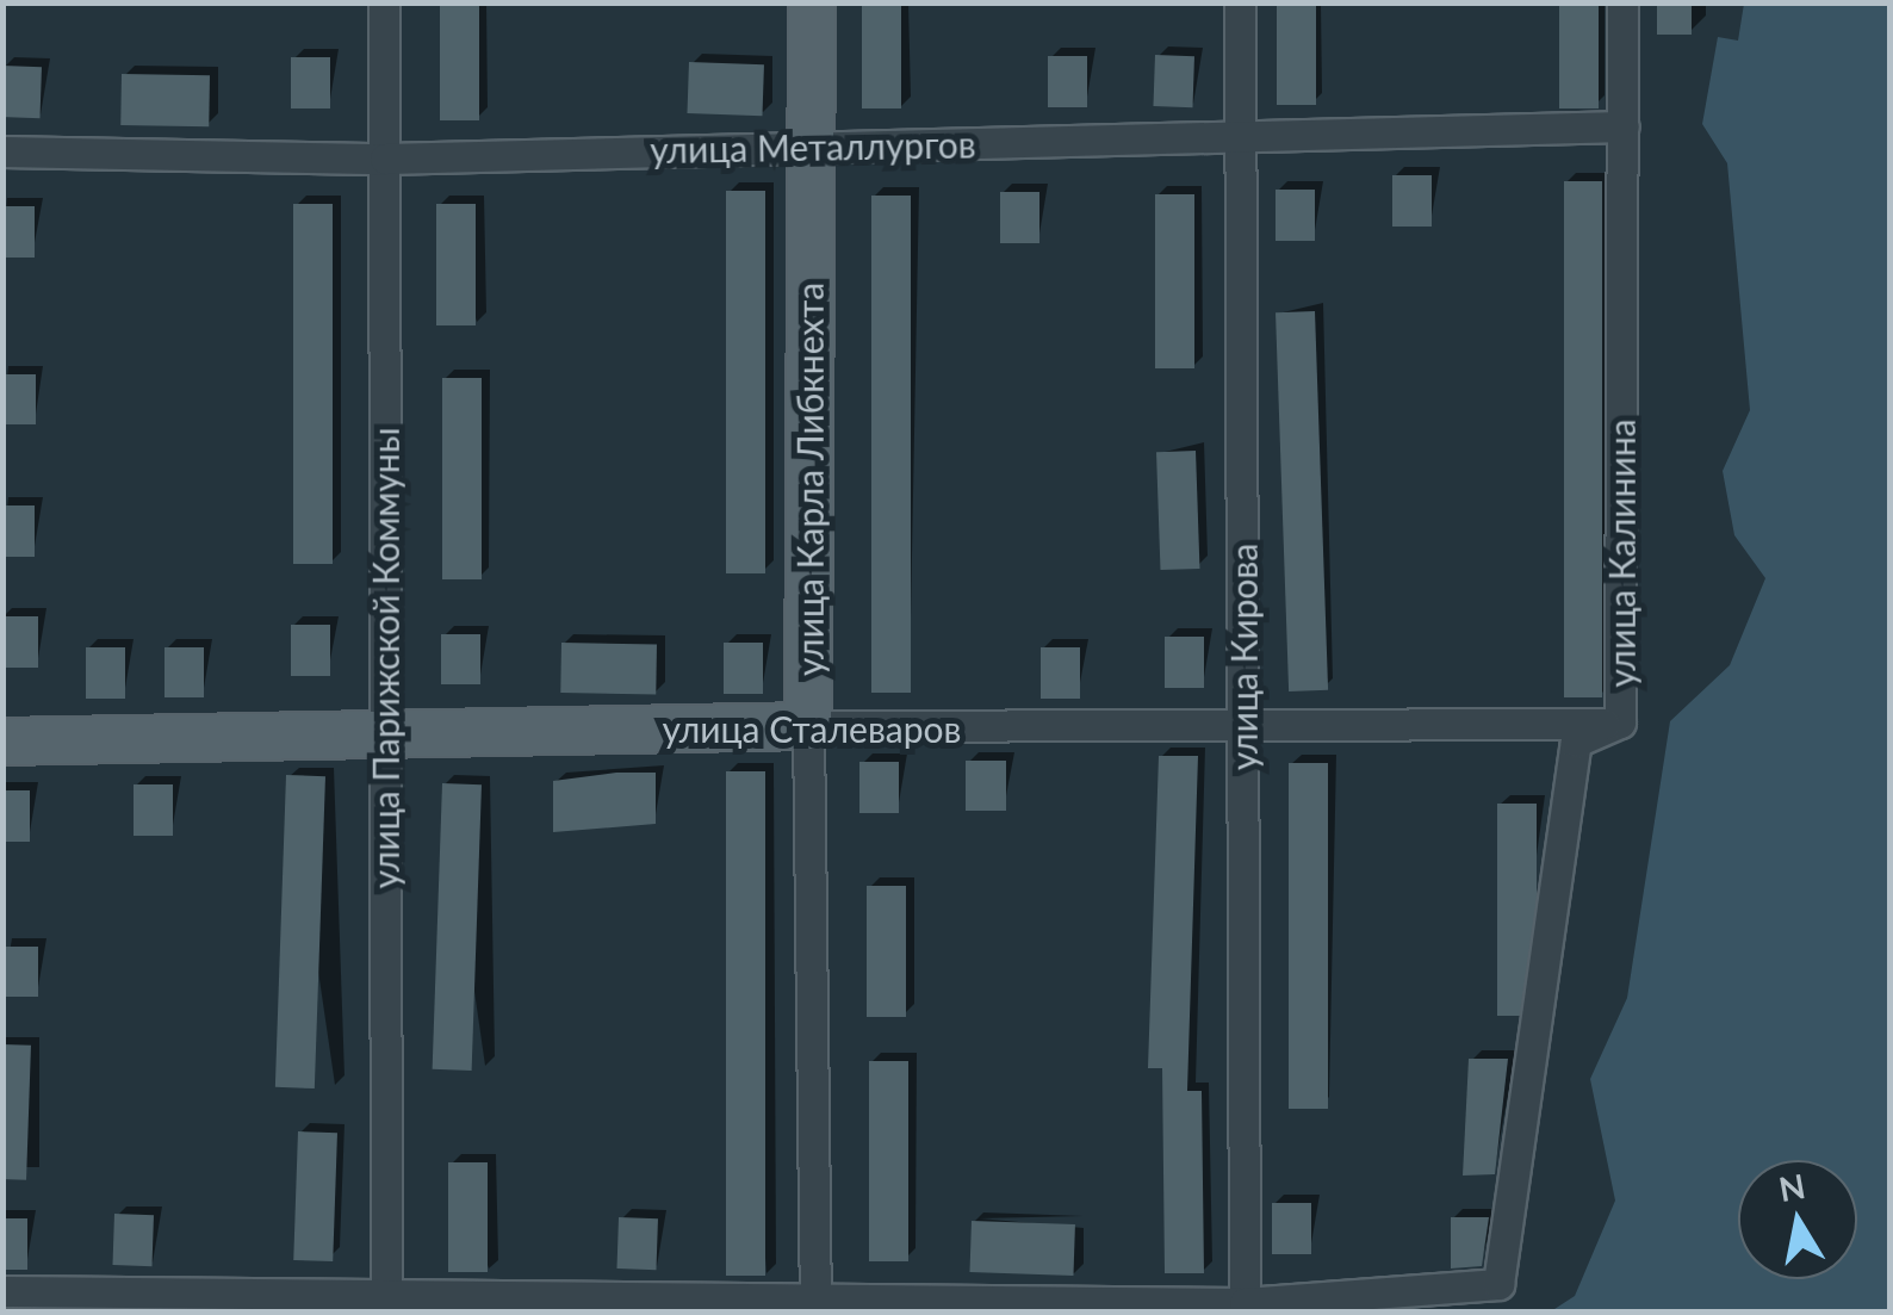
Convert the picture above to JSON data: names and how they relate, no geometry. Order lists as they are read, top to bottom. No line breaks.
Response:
{"streets":{"main road":["улица Карла Либкнехта","улица Сталеваров"],"street":["улица Металлургов","улица Калинина","улица Кирова","улица Парижской Коммуны"]},"crossings":[["улица Металлургов","улица Карла Либкнехта"],["улица Металлургов","улица Калинина"],["улица Металлургов","улица Кирова"],["улица Металлургов","улица Парижской Коммуны"],["улица Карла Либкнехта","улица Сталеваров"],["улица Калинина","улица Кирова"],["улица Калинина","улица Сталеваров"],["улица Кирова","улица Сталеваров"],["улица Парижской Коммуны","улица Сталеваров"]],"north":"top"}
